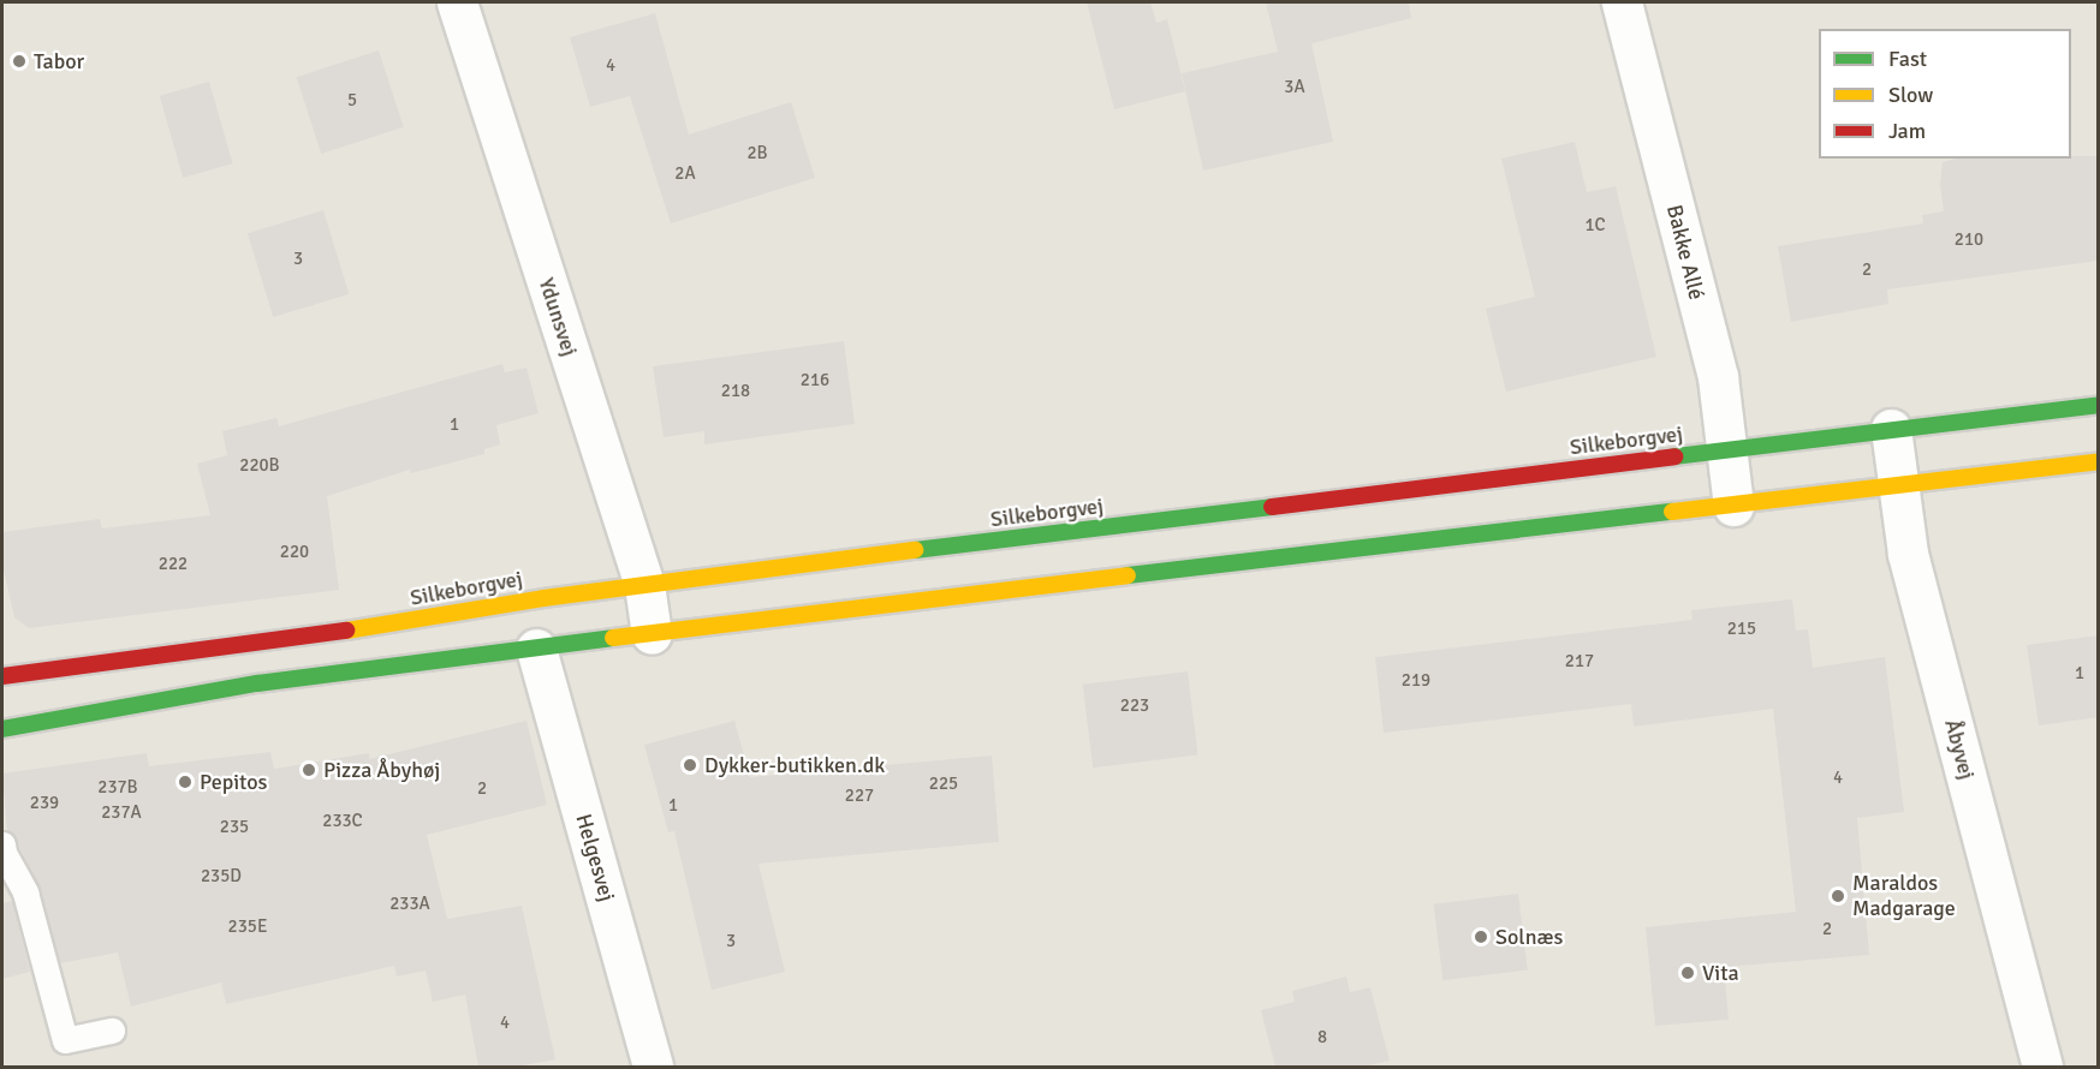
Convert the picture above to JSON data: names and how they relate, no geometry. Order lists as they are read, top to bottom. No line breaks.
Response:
{"streets":{"street":["Bakke Allé","Ydunsvej","Silkeborgvej","Åbyvej","Helgesvej"]},"crossings":[["Bakke Allé","Silkeborgvej"],["Ydunsvej","Silkeborgvej"],["Silkeborgvej","Åbyvej"]],"places":["Tabor","Dykker-butikken.dk","Pizza Åbyhøj","Pepitos","Maraldos Madgarage","Solnæs","Vita"],"house_numbers":["4","3A","5","2B","2A","1C","210","3","2","216","218","1","220B","220","222","215","217","1","219","223","4","225","237B","2","227","239","1","237A","233C","235","235D","233A","235E","2","3","4","8"],"legend":["Fast","Slow","Jam"]}
